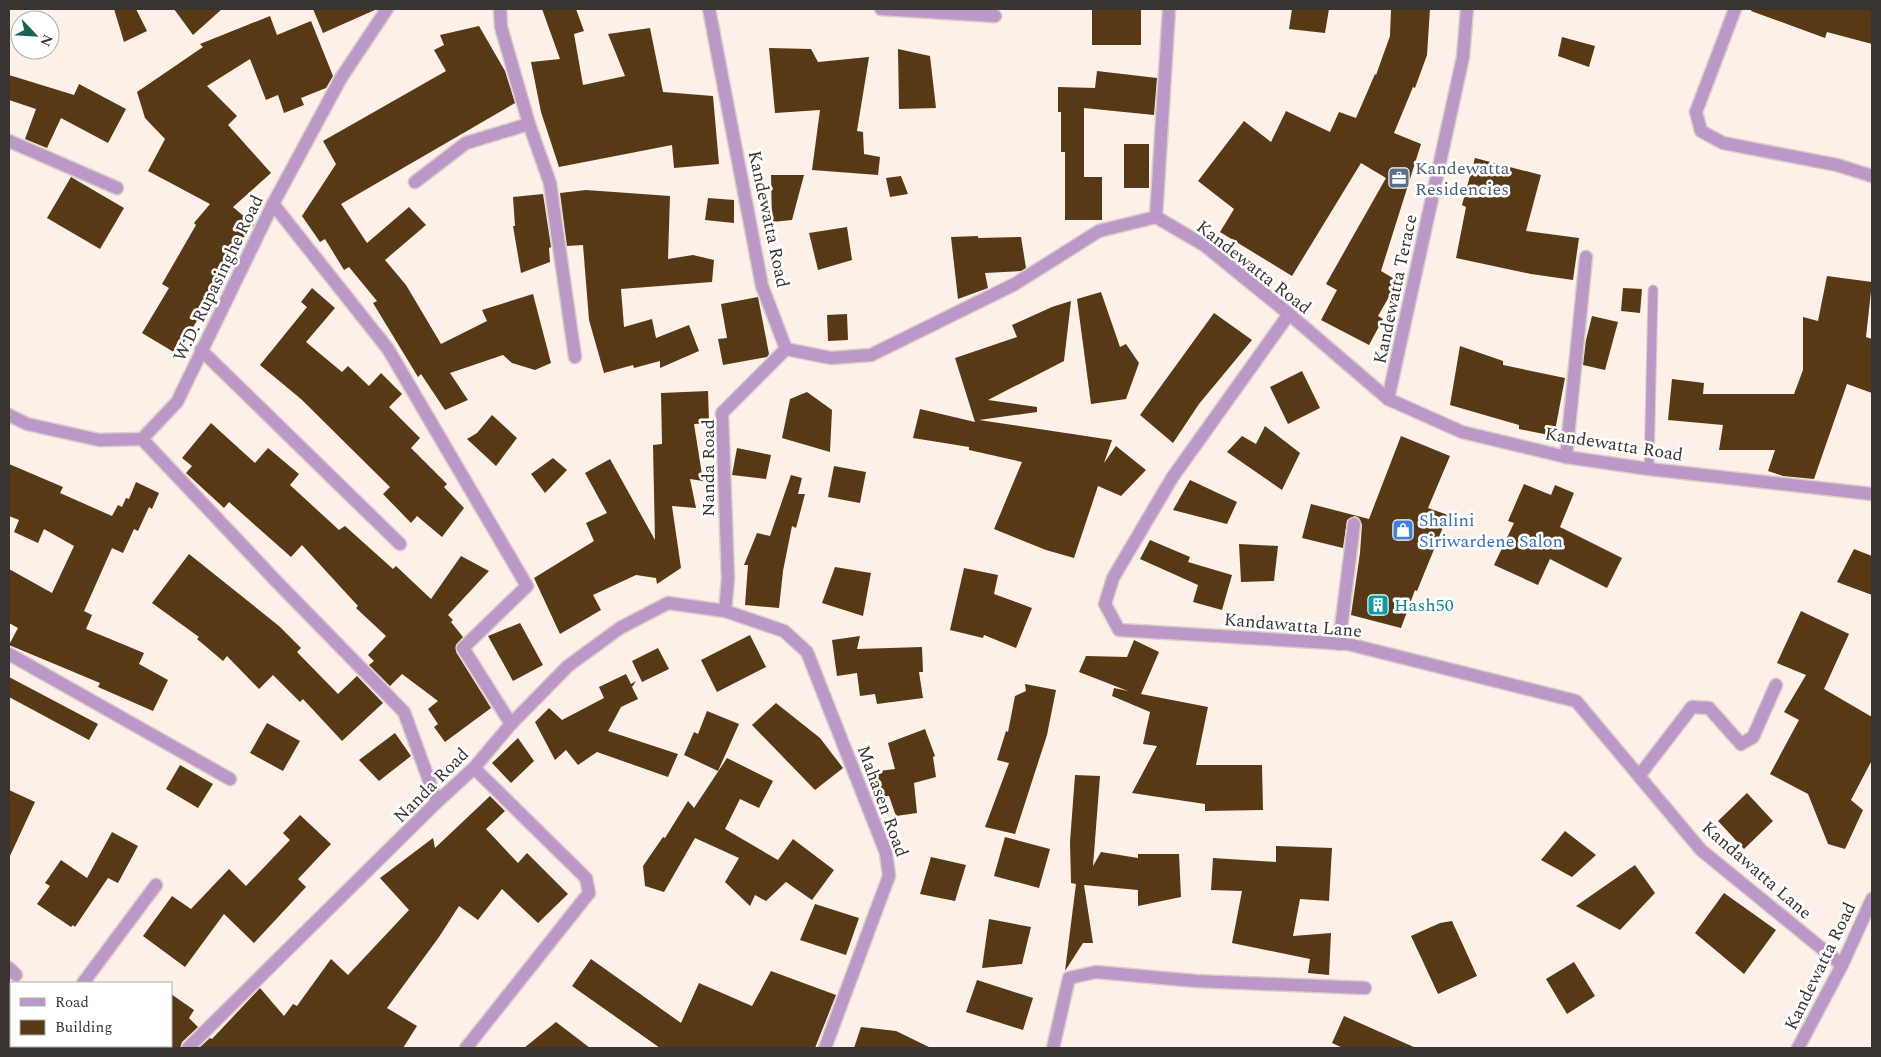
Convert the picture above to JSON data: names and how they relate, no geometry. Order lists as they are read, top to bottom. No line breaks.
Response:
{"streets":{"street":["Kandewatta Road","W.D. Rupasinghe Road","Kandewatta Terace","Nanda Road","Kandawatta Lane","Mahasen Road"]},"crossings":[["Kandewatta Road","Kandewatta Terace"],["Kandewatta Road","Nanda Road"],["Kandewatta Road","Kandawatta Lane"],["Nanda Road","Mahasen Road"]],"places":{"office":["Kandewatta Residencies"],"shop":["Shalini Siriwardene Salon"],"building":["Hash50"]},"legend":["Road","Building"],"north":"bottom right"}
